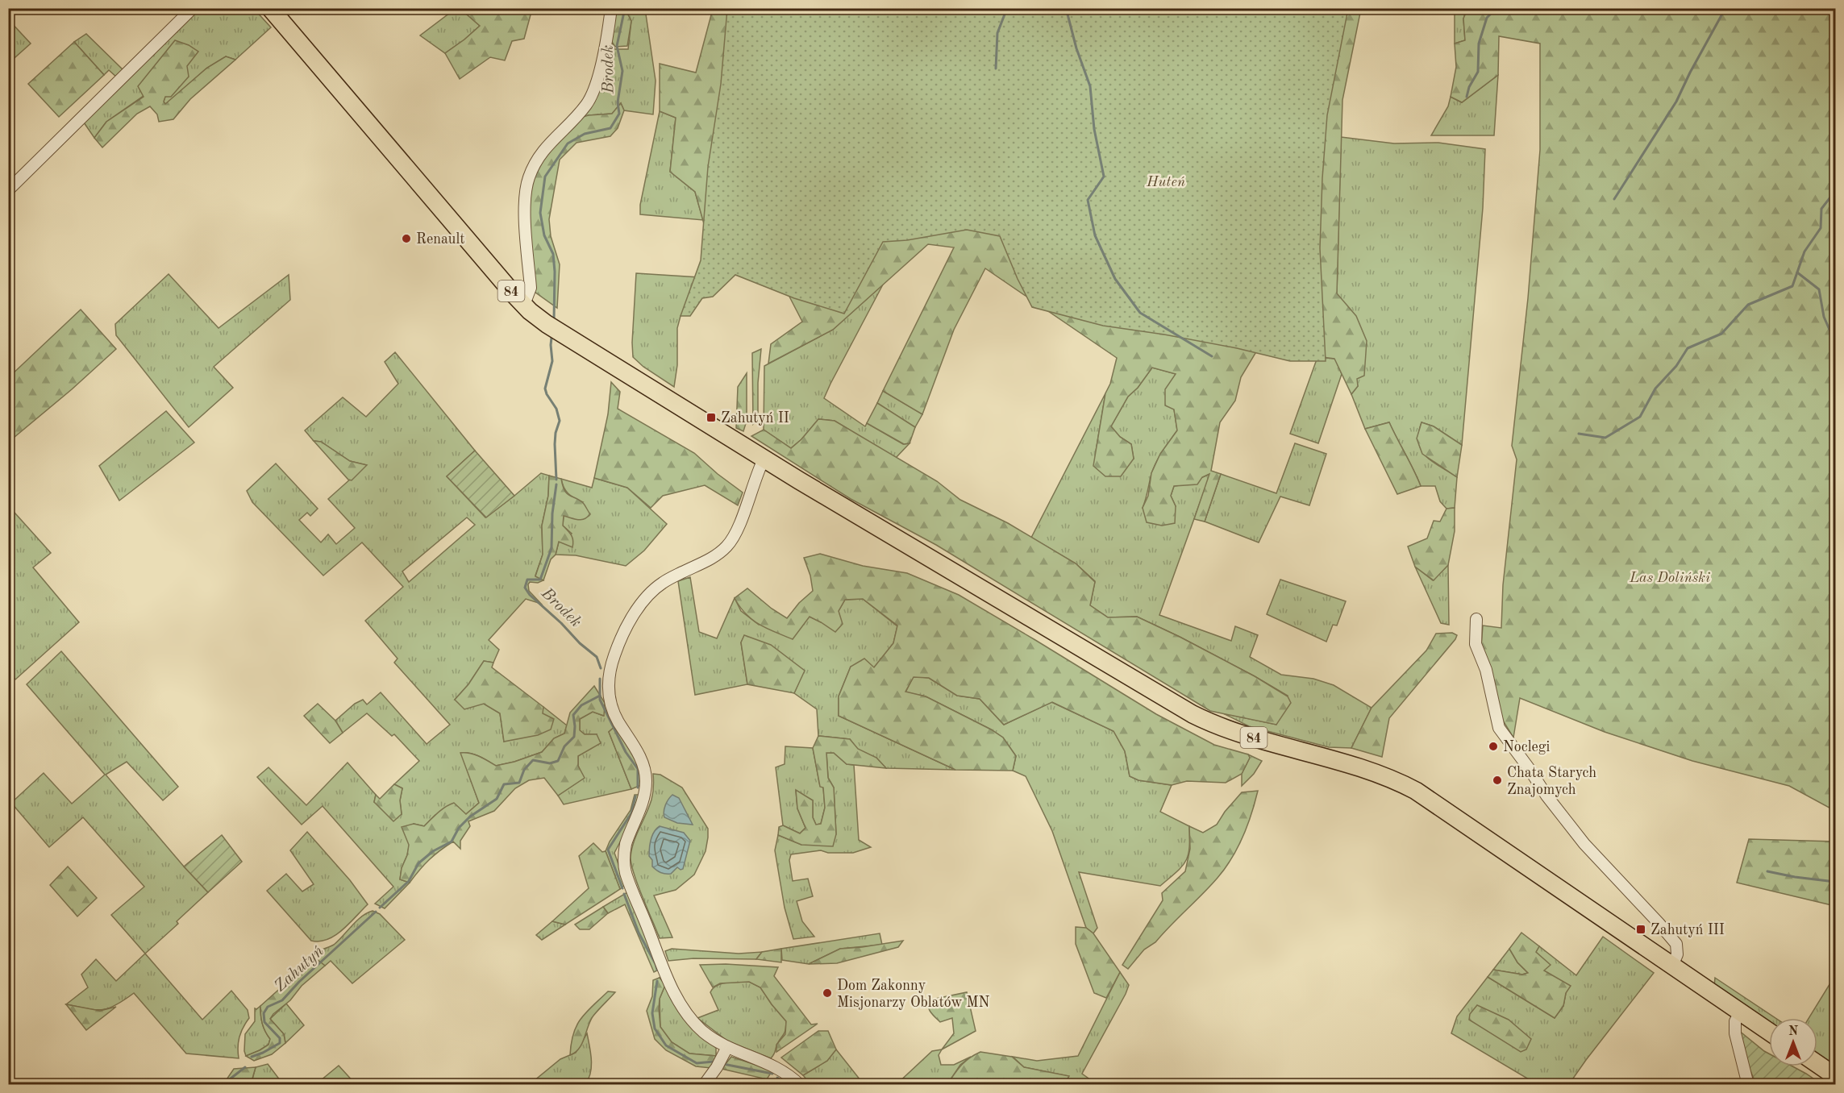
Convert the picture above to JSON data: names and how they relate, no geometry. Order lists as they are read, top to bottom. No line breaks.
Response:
{"streets":{"main road":["84"]},"water":["Brodek","Zahutyń"],"parks":["Huteń","Las Doliński"],"places":{"other":["Renault","Noclegi","Chata Starych Znajomych","Dom Zakonny Misjonarzy Oblatów MN"],"transit":["Zahutyń II","Zahutyń III"]},"north":"top"}
